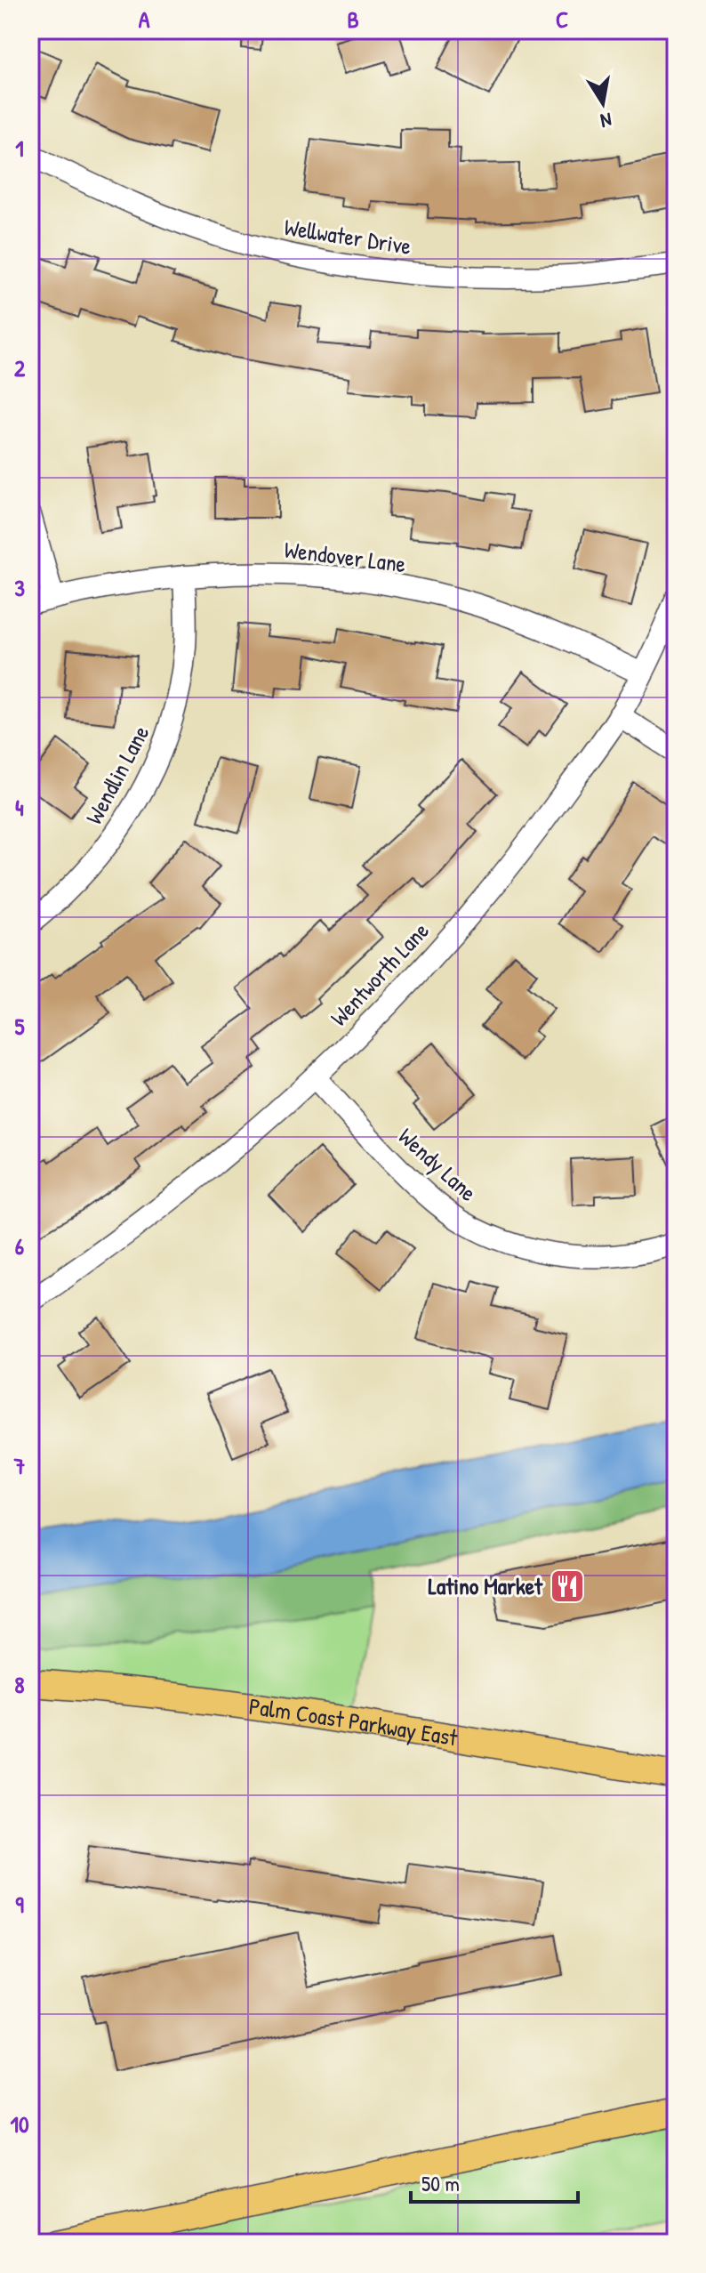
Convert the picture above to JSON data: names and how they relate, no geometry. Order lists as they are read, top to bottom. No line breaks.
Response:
{"streets":{"main road":["Palm Coast Parkway East"],"street":["Wellwater Drive","Wendover Lane","Wendlin Lane","Wentworth Lane","Wendy Lane"]},"crossings":[["Wendover Lane","Wendlin Lane"],["Wendover Lane","Wentworth Lane"],["Wentworth Lane","Wendy Lane"]],"places":{"restaurant":["Latino Market"]},"scale_bar":"50 m","north":"bottom","grid":{"columns":["A","B","C"],"rows":["1","2","3","4","5","6","7","8","9","10"]}}
